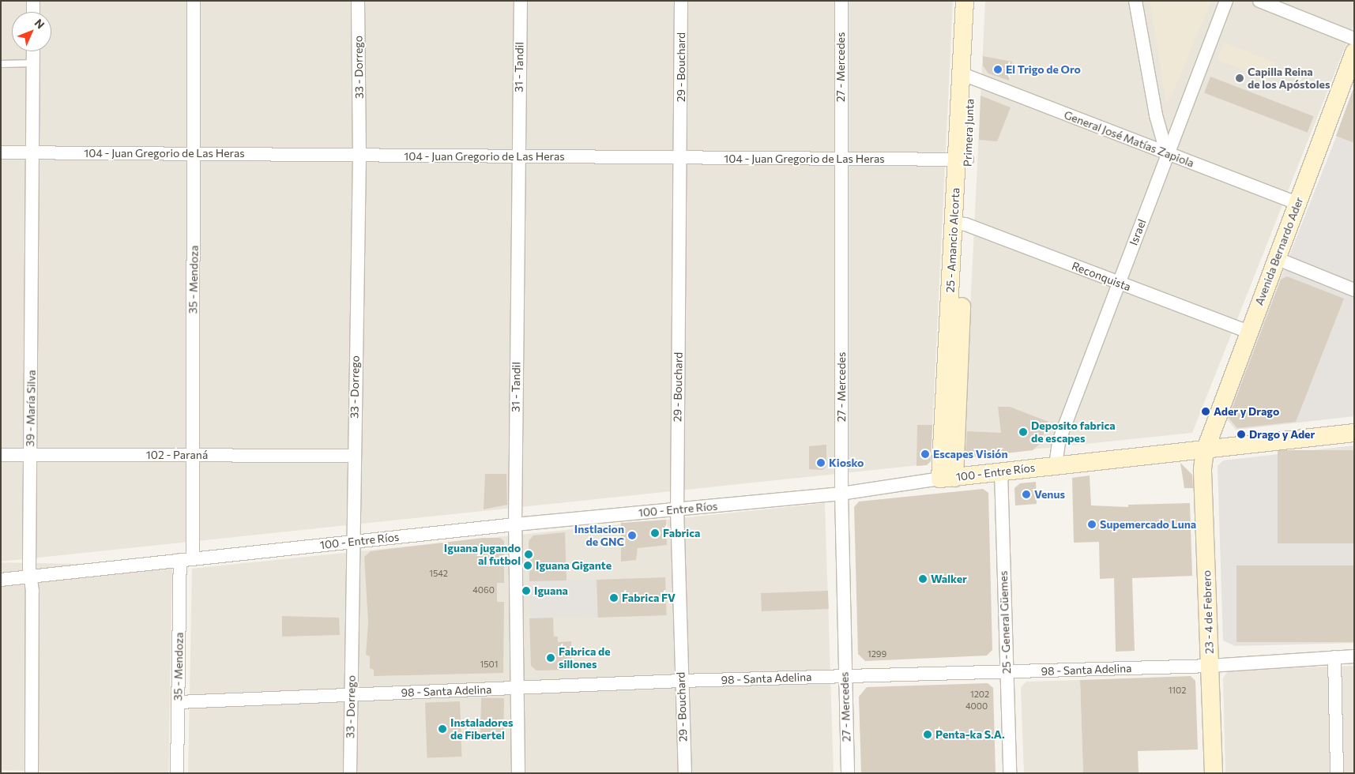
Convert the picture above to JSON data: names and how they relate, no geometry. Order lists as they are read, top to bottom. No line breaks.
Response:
{"streets":{"main road":["Primera Junta","Avenida Bernardo Ader","100 - Entre Ríos","23 - 4 de Febrero"],"street":["33 - Dorrego","31 - Tandil","29 - Bouchard","27 - Mercedes","General José Matías Zapiola","104 - Juan Gregorio de Las Heras","Israel","Reconquista","35 - Mendoza","39 - María Silva","102 - Paraná","25 - General Güemes","98 - Santa Adelina"]},"crossings":[["33 - Dorrego","104 - Juan Gregorio de Las Heras"],["33 - Dorrego","102 - Paraná"],["33 - Dorrego","100 - Entre Ríos"],["33 - Dorrego","98 - Santa Adelina"],["31 - Tandil","104 - Juan Gregorio de Las Heras"],["31 - Tandil","100 - Entre Ríos"],["31 - Tandil","98 - Santa Adelina"],["29 - Bouchard","104 - Juan Gregorio de Las Heras"],["29 - Bouchard","100 - Entre Ríos"],["29 - Bouchard","98 - Santa Adelina"],["27 - Mercedes","104 - Juan Gregorio de Las Heras"],["27 - Mercedes","100 - Entre Ríos"],["27 - Mercedes","98 - Santa Adelina"],["Primera Junta","General José Matías Zapiola"],["Primera Junta","104 - Juan Gregorio de Las Heras"],["Primera Junta","Reconquista"],["Primera Junta","100 - Entre Ríos"],["General José Matías Zapiola","Israel"],["General José Matías Zapiola","Avenida Bernardo Ader"],["104 - Juan Gregorio de Las Heras","35 - Mendoza"],["104 - Juan Gregorio de Las Heras","39 - María Silva"],["Israel","Reconquista"],["Israel","100 - Entre Ríos"],["Avenida Bernardo Ader","Reconquista"],["Avenida Bernardo Ader","100 - Entre Ríos"],["Avenida Bernardo Ader","23 - 4 de Febrero"],["35 - Mendoza","102 - Paraná"],["35 - Mendoza","100 - Entre Ríos"],["35 - Mendoza","98 - Santa Adelina"],["39 - María Silva","102 - Paraná"],["39 - María Silva","100 - Entre Ríos"],["100 - Entre Ríos","23 - 4 de Febrero"],["100 - Entre Ríos","25 - General Güemes"],["23 - 4 de Febrero","98 - Santa Adelina"],["25 - General Güemes","98 - Santa Adelina"]],"places":["El Trigo de Oro","Capilla Reina de los Apóstoles","Ader y Drago","Deposito fabrica de escapes","Drago y Ader","Escapes Visión","Kiosko","Venus","Supemercado Luna","Fabrica","Instlacion de GNC","Iguana jugando al futbol","Iguana Gigante","Walker","Iguana","Fabrica FV","Fabrica de sillones","Instaladores de Fibertel","Penta-ka S.A."],"house_numbers":["1542","4060","1299","1501","1102","1202","4000"],"north":"top right"}
